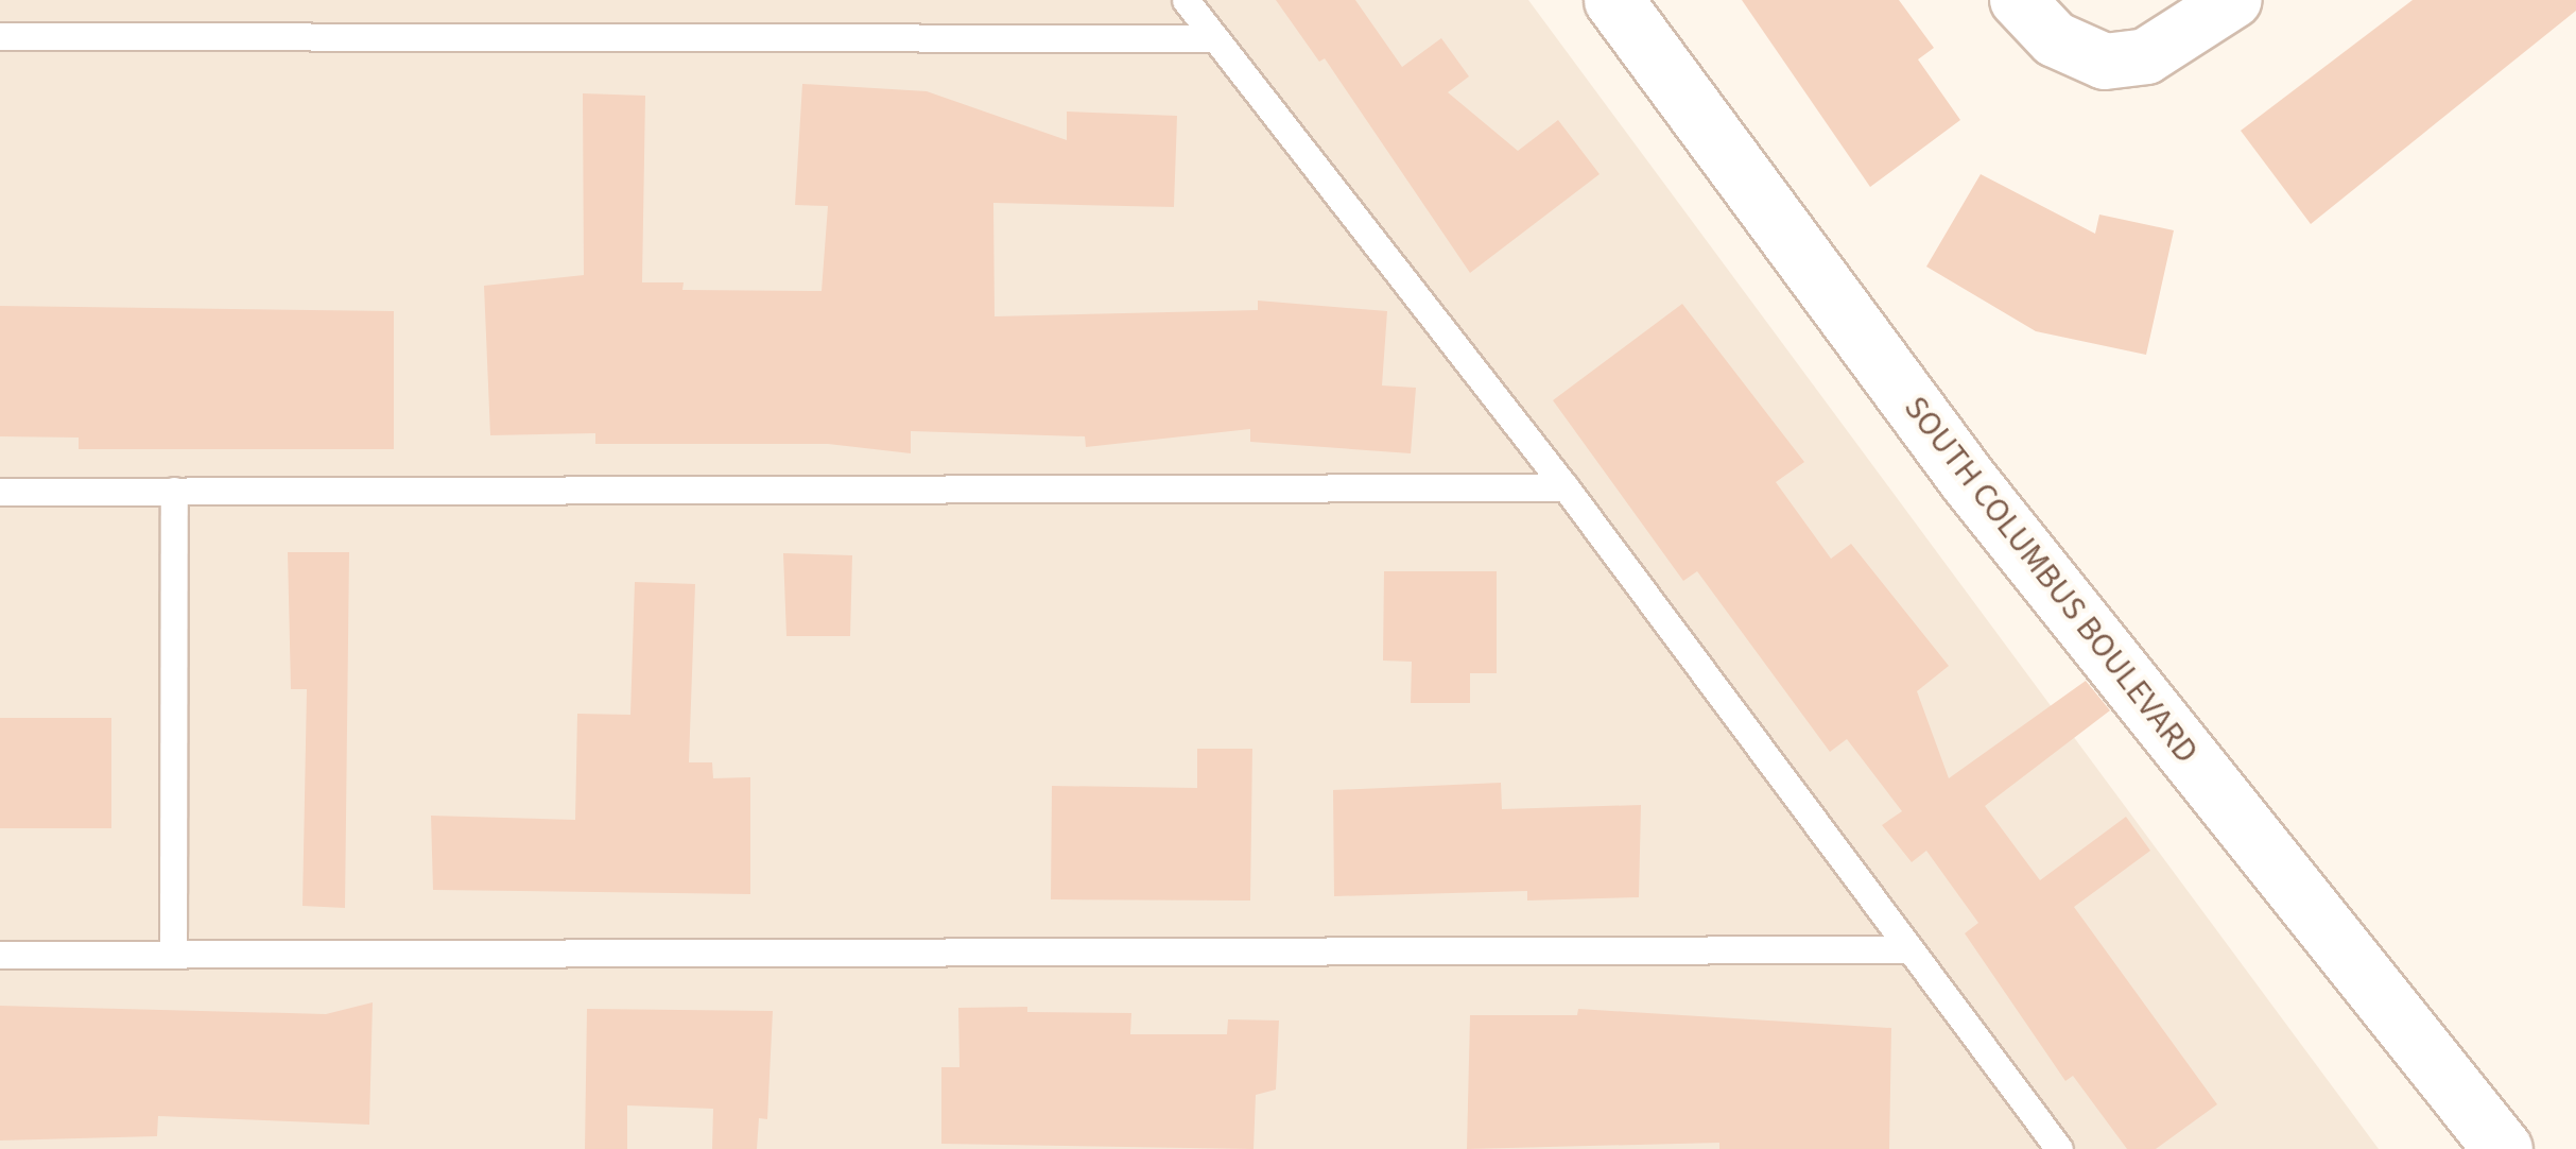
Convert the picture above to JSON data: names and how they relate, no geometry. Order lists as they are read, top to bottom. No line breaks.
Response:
{"streets":{"street":["SOUTH COLUMBUS BOULEVARD"]}}
